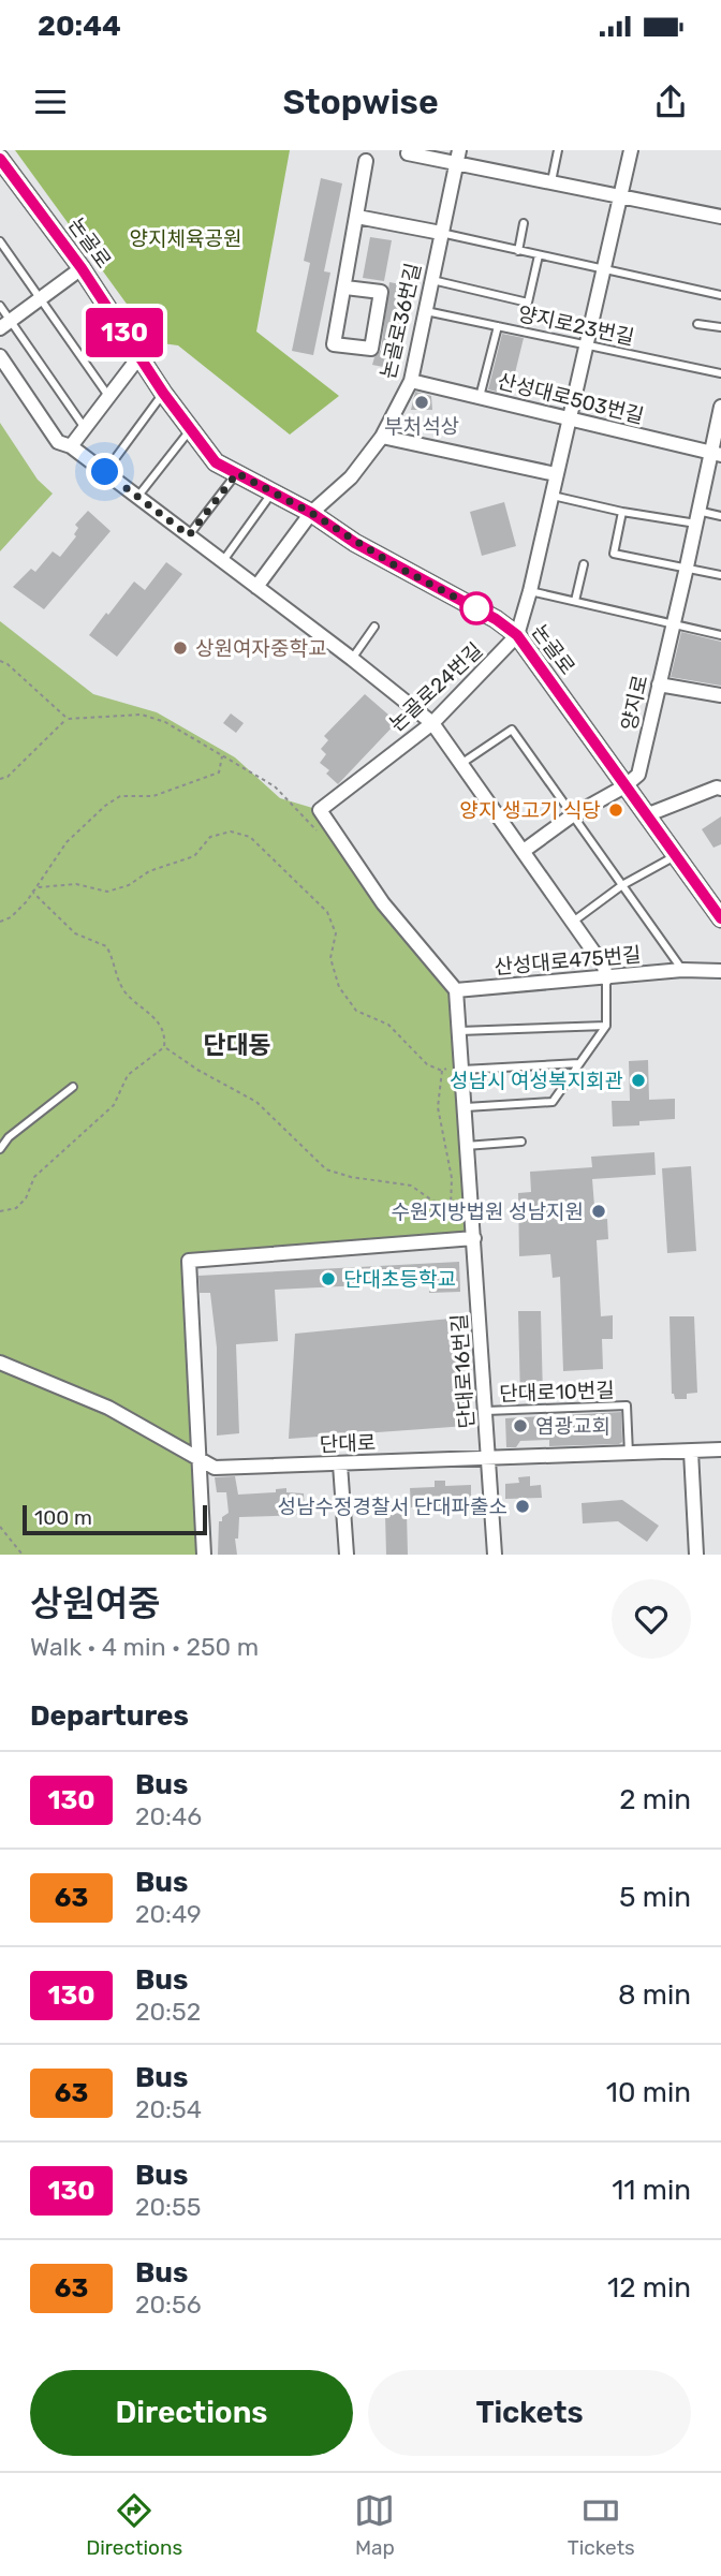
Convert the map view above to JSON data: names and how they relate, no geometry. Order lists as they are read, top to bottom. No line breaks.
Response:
{"streets":{"street":["논골로","논골로36번길","산성대로503번길","논골로24번길","양지로","산성대로475번길","단대로16번길","단대로"],"lane":["양지로23번길","단대로10번길"]},"crossings":[["논골로","논골로36번길"],["논골로","논골로24번길"],["논골로","양지로"],["논골로36번길","양지로23번길"],["논골로36번길","산성대로503번길"],["양지로23번길","논골로24번길"],["산성대로503번길","논골로24번길"],["산성대로503번길","양지로"],["논골로24번길","산성대로475번길"],["논골로24번길","단대로16번길"],["산성대로475번길","단대로16번길"],["단대로16번길","단대로10번길"],["단대로16번길","단대로"],["단대로10번길","단대로"]],"districts":["단대동"],"parks":["양지체육공원"],"places":["부처석상","상원여자중학교","양지 생고기 식당","성남시 여성복지회관","수원지방법원 성남지원","단대초등학교","염광교회","성남수정경찰서 단대파출소"],"lines":["bus line 130"],"scale_bar":"100 m","page":{"status":"20:44","header":"Stopwise","on_map":"130","scale":"100 m","heading":[["상원여중","Walk · 4 min · 250 m"],"Departures"],"list":[{"mark":"130","name":"Bus","note":"20:46","value":"2 min"},{"mark":"63","name":"Bus","note":"20:49","value":"5 min"},{"mark":"130","name":"Bus","note":"20:52","value":"8 min"},{"mark":"63","name":"Bus","note":"20:54","value":"10 min"},{"mark":"130","name":"Bus","note":"20:55","value":"11 min"},{"mark":"63","name":"Bus","note":"20:56","value":"12 min"}],"buttons":["Directions","Tickets"],"tabs":["Directions","Map","Tickets"]}}
